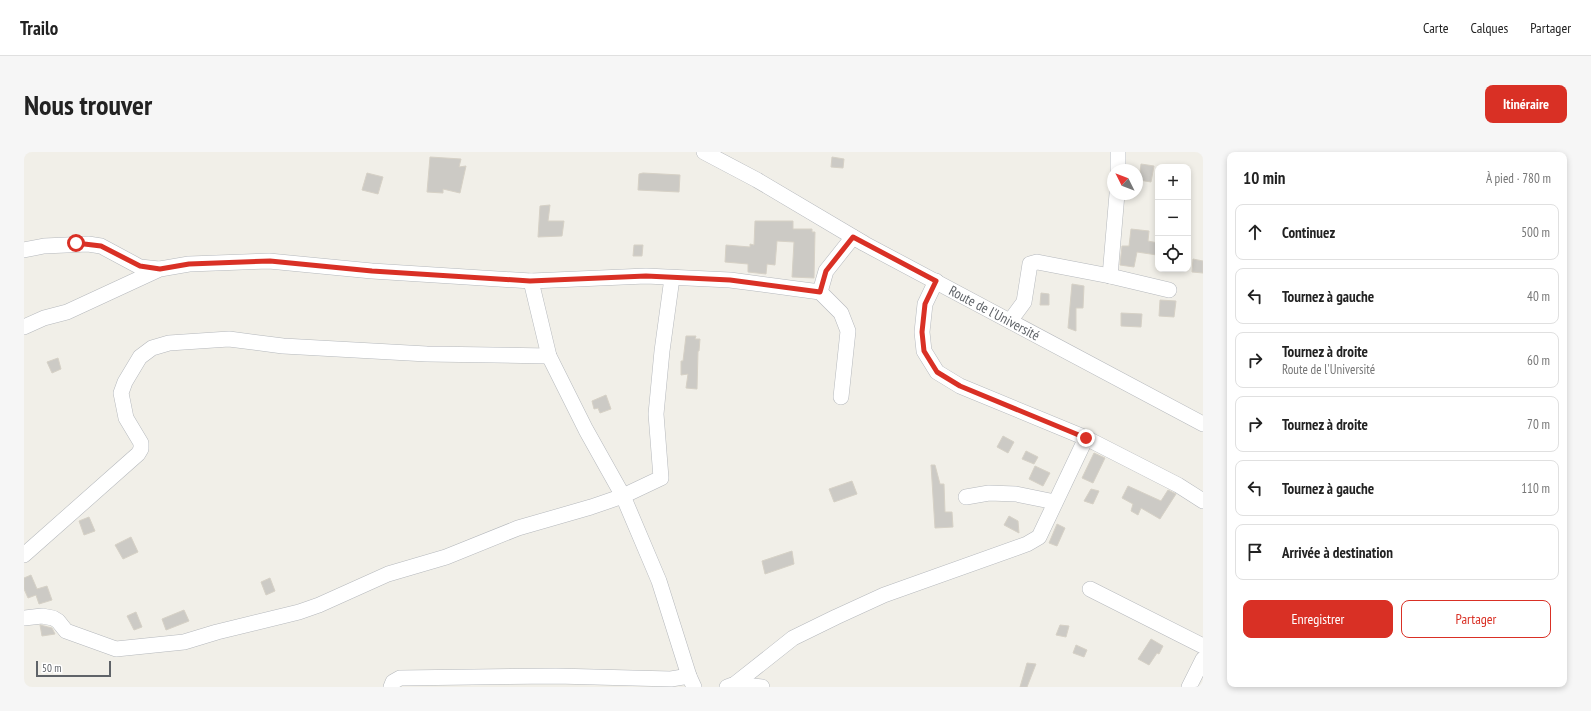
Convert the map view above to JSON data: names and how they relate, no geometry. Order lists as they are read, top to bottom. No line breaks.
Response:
{"streets":{"street":["Route de l'Université"]},"scale_bar":"50 m","north":"top left","page":{"header":"Trailo","nav":["Carte","Calques","Partager"],"buttons":["Itinéraire",["Enregistrer","Partager"]],"title":"Nous trouver","heading":["10 min","À pied · 780 m"],"map_buttons":["+","−"],"list":[["Continuez","500 m"],["Tournez à gauche","40 m"],["Tournez à droite","Route de l'Université","60 m"],["Tournez à droite","70 m"],["Tournez à gauche","110 m"],"Arrivée à destination"],"scale":"50 m"}}
